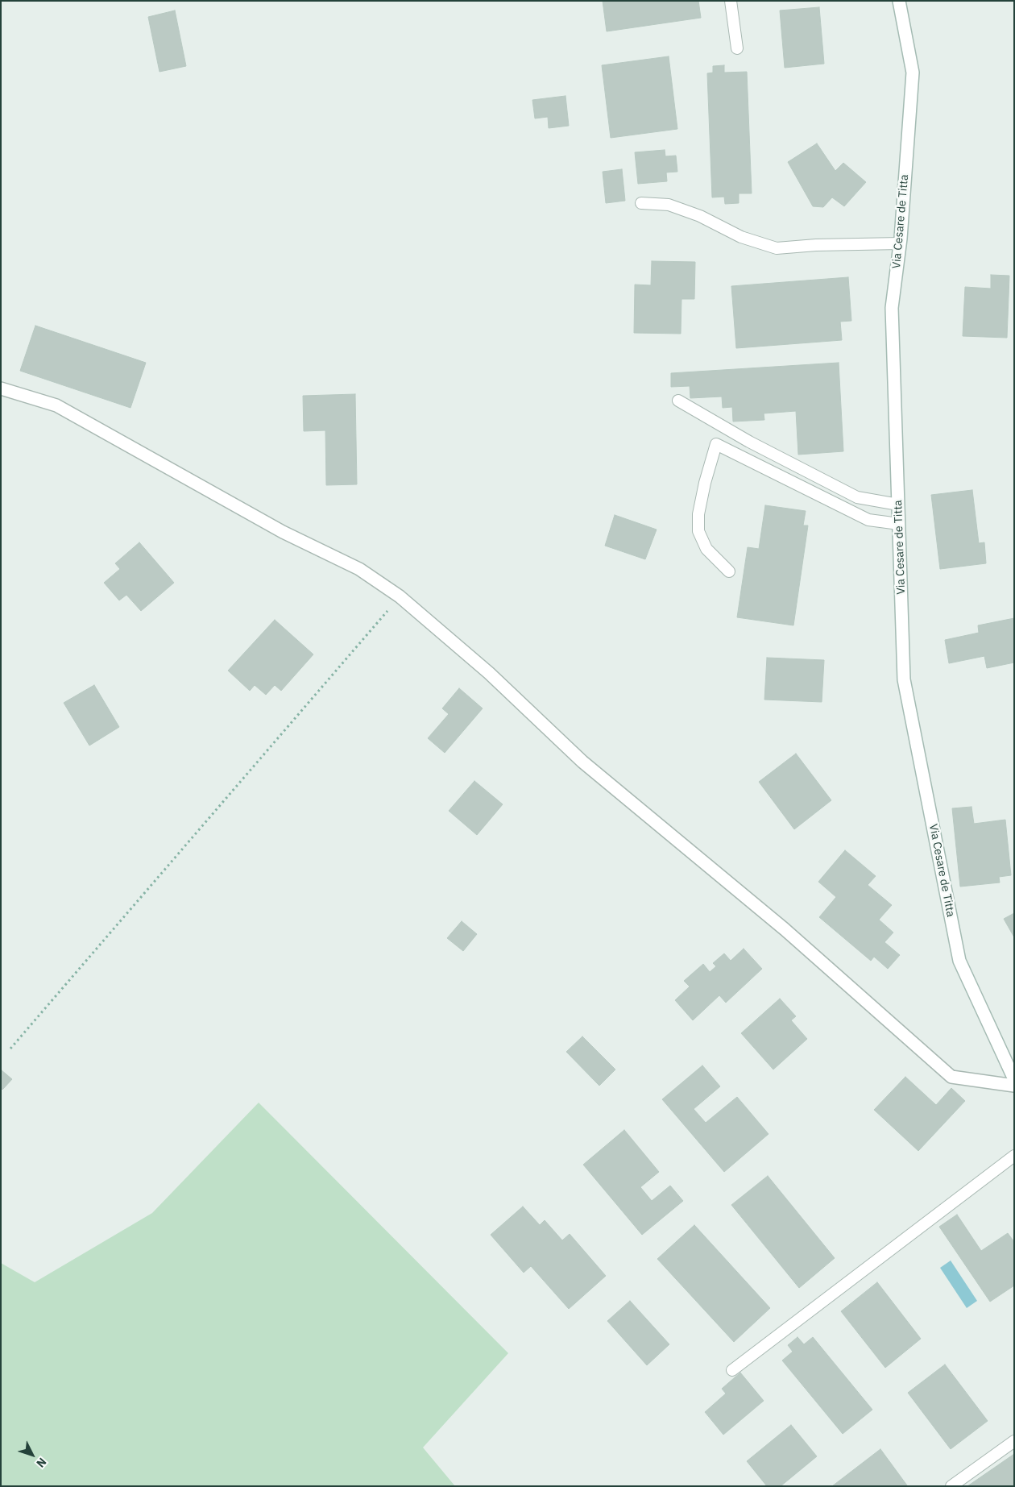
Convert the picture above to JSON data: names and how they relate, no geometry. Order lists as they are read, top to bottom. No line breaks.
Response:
{"streets":{"street":["Via Cesare de Titta"]},"north":"bottom right"}
